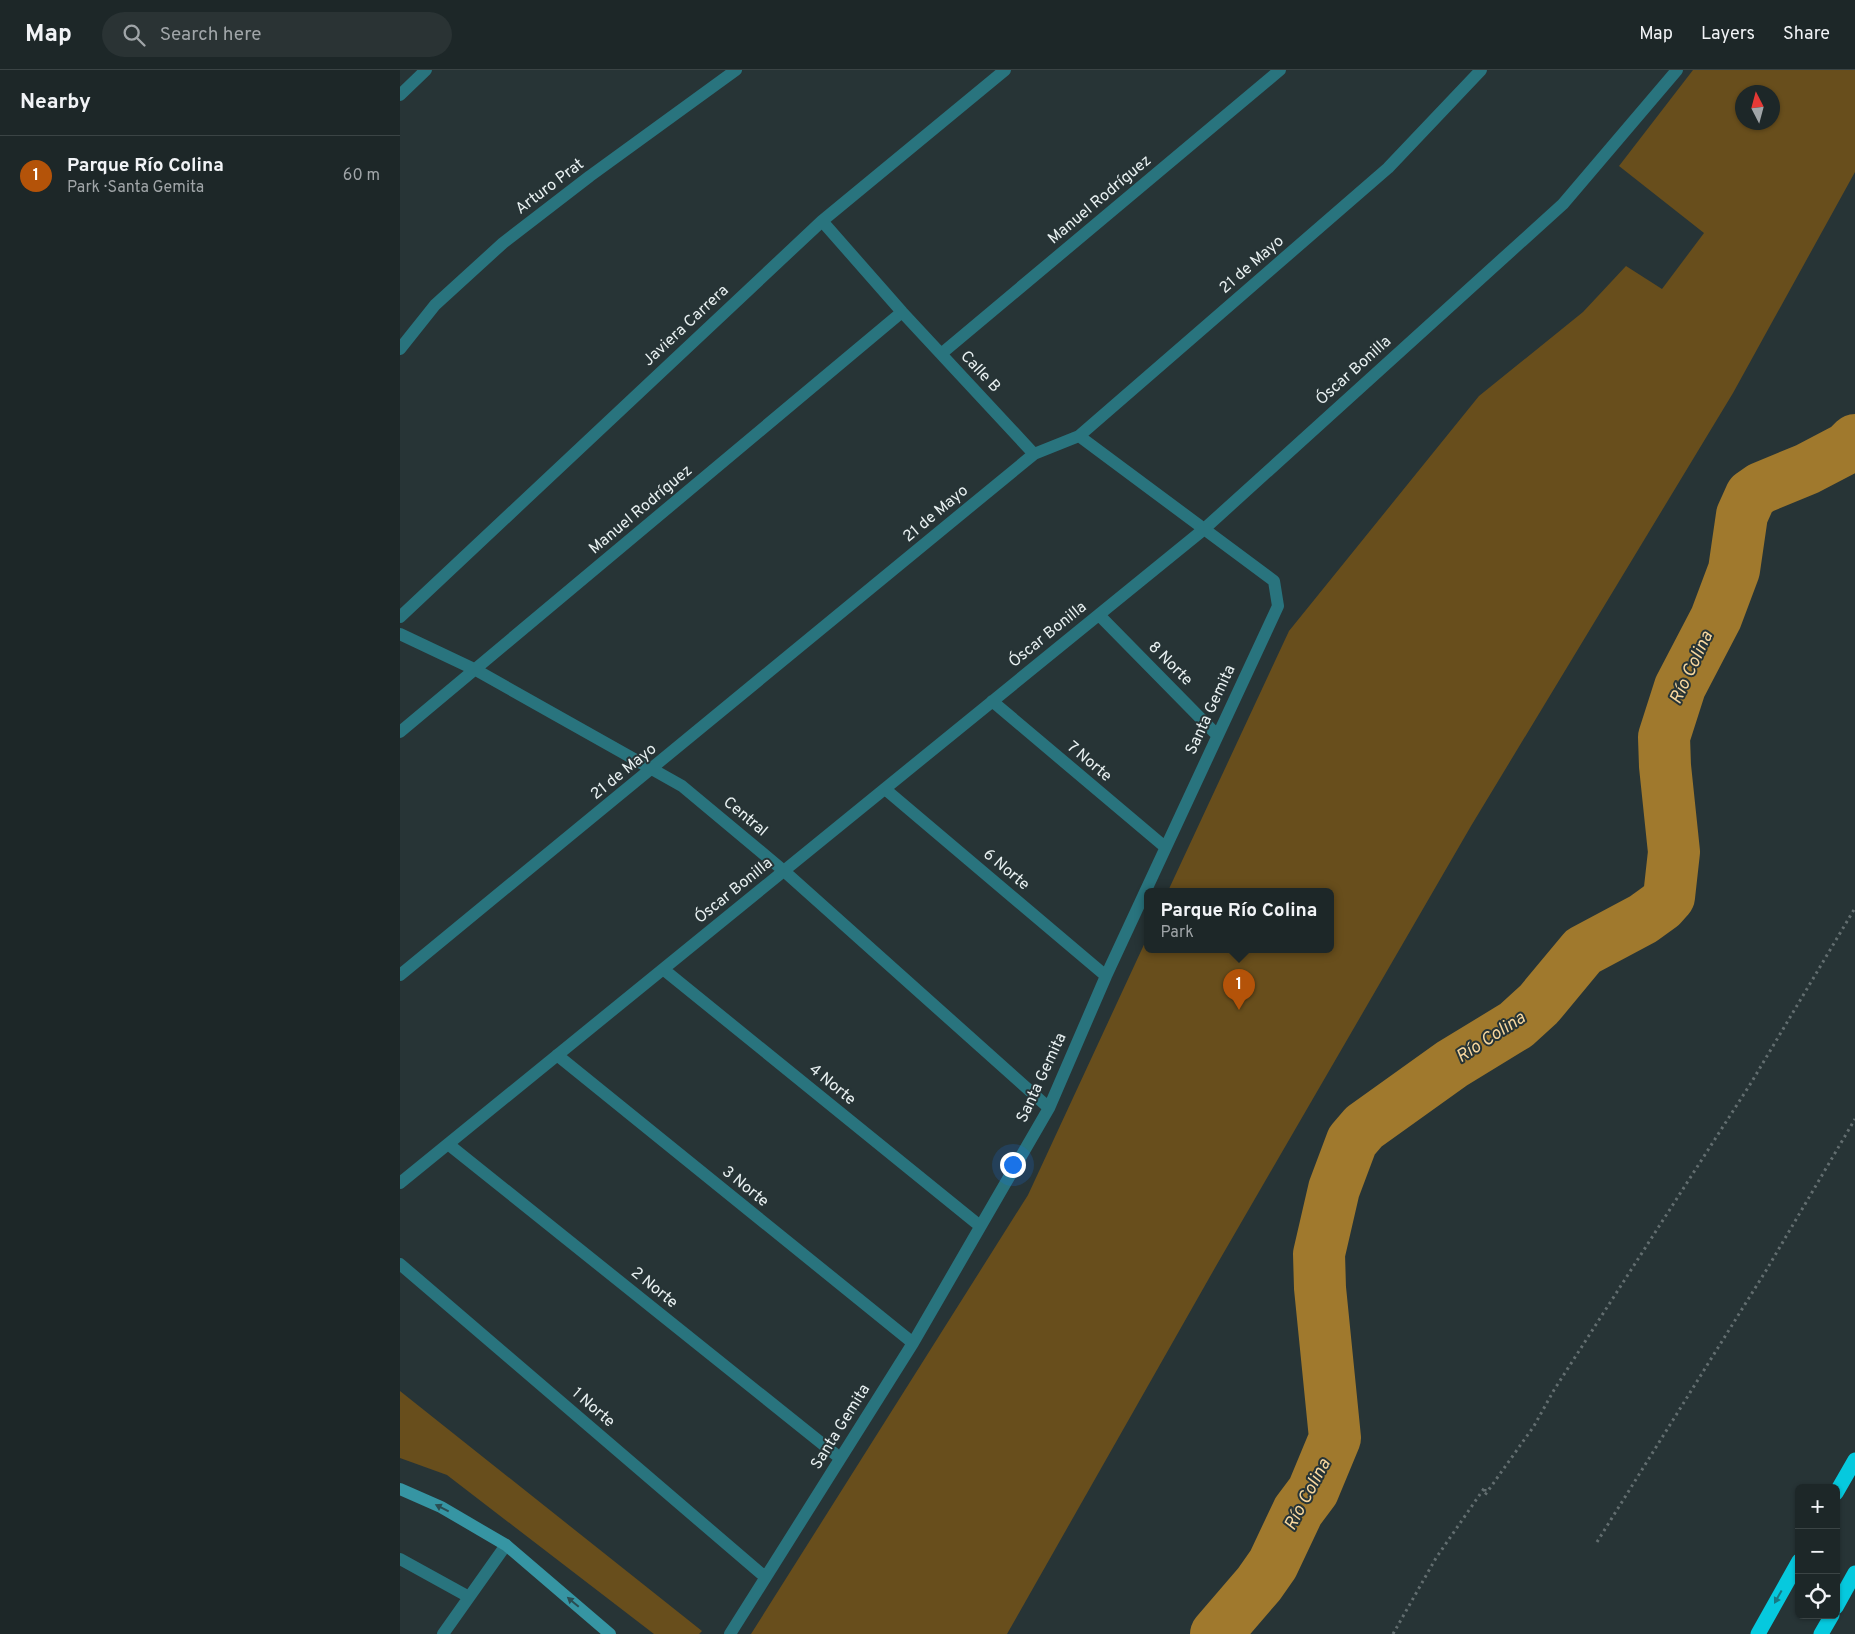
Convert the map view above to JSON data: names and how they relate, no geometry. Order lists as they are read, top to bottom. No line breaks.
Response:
{"streets":{"street":["Arturo Prat","Manuel Rodríguez","21 de Mayo","Javiera Carrera","Óscar Bonilla","Calle B","8 Norte","Santa Gemita","7 Norte","Central","6 Norte","4 Norte","3 Norte","2 Norte","1 Norte"]},"crossings":[["Manuel Rodríguez","Calle B"],["Manuel Rodríguez","Central"],["21 de Mayo","Calle B"],["21 de Mayo","Santa Gemita"],["21 de Mayo","Central"],["Javiera Carrera","Calle B"],["Óscar Bonilla","8 Norte"],["Óscar Bonilla","Santa Gemita"],["Óscar Bonilla","7 Norte"],["Óscar Bonilla","Central"],["Óscar Bonilla","6 Norte"],["Óscar Bonilla","4 Norte"],["Óscar Bonilla","3 Norte"],["Óscar Bonilla","2 Norte"],["8 Norte","Santa Gemita"],["Santa Gemita","7 Norte"],["Santa Gemita","Central"],["Santa Gemita","6 Norte"],["Santa Gemita","4 Norte"],["Santa Gemita","3 Norte"],["Santa Gemita","2 Norte"],["Santa Gemita","1 Norte"]],"water":["Río Colina"],"north":"top","page":{"header":"Map","search":"Search here","nav":["Map","Layers","Share"],"heading":"Nearby","list":[{"mark":"1","name":"Parque Río Colina","note":"Park · Santa Gemita","value":"60 m"}],"popup":["Parque Río Colina","Park"],"pins":"1","map_buttons":["+","−"]}}
